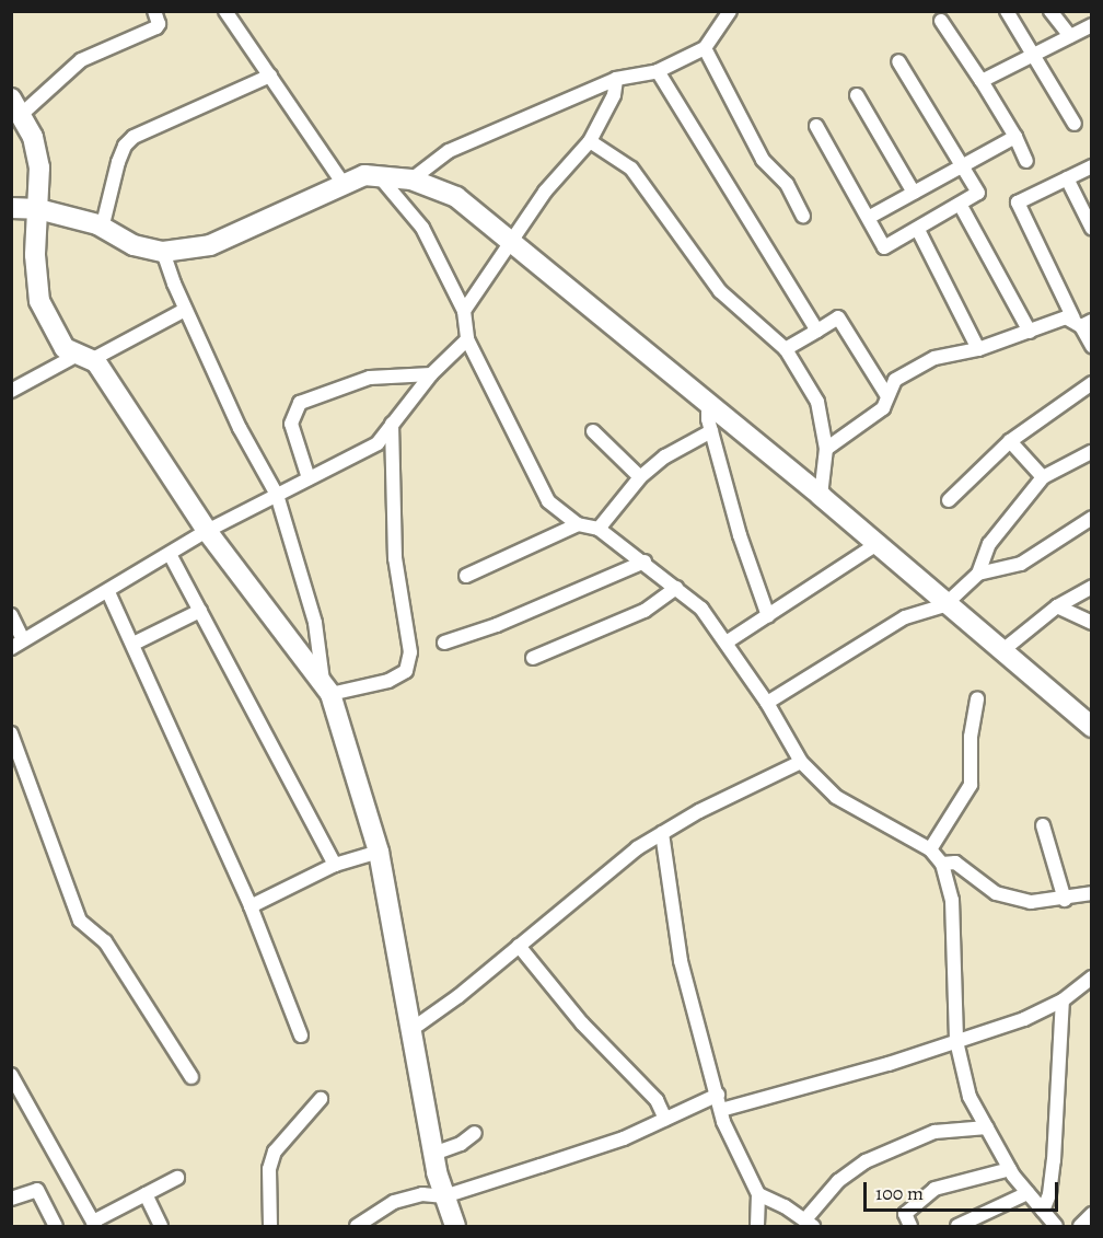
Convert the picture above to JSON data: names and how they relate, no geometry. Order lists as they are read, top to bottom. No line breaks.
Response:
{"scale_bar":"100 m"}
